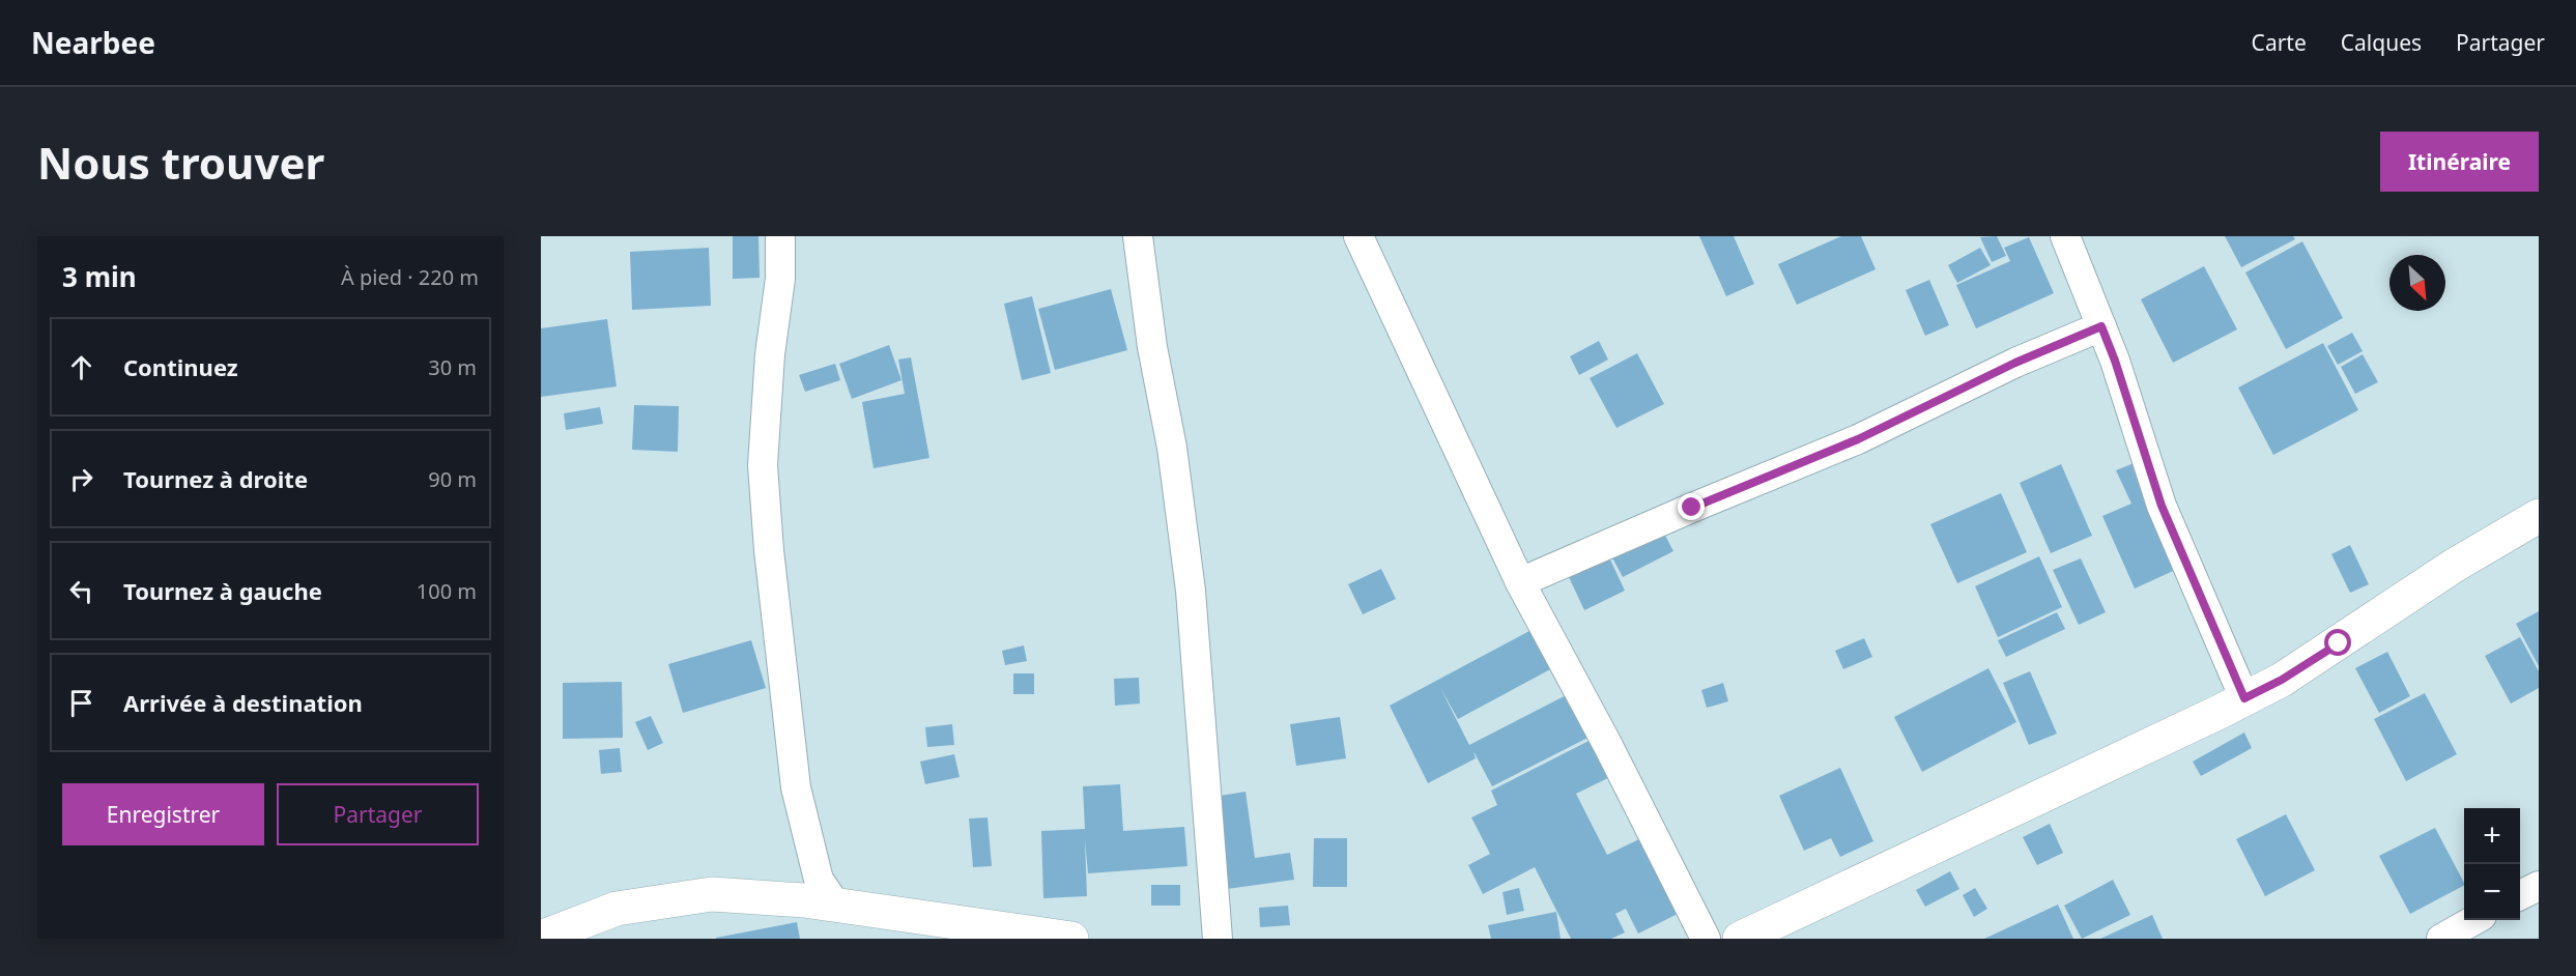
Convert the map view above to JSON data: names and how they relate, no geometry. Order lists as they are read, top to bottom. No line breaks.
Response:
{"north":"bottom right","page":{"header":"Nearbee","nav":["Carte","Calques","Partager"],"buttons":["Itinéraire",["Enregistrer","Partager"]],"title":"Nous trouver","heading":["3 min","À pied · 220 m"],"list":[["Continuez","30 m"],["Tournez à droite","90 m"],["Tournez à gauche","100 m"],"Arrivée à destination"],"map_buttons":["+","−"]}}
